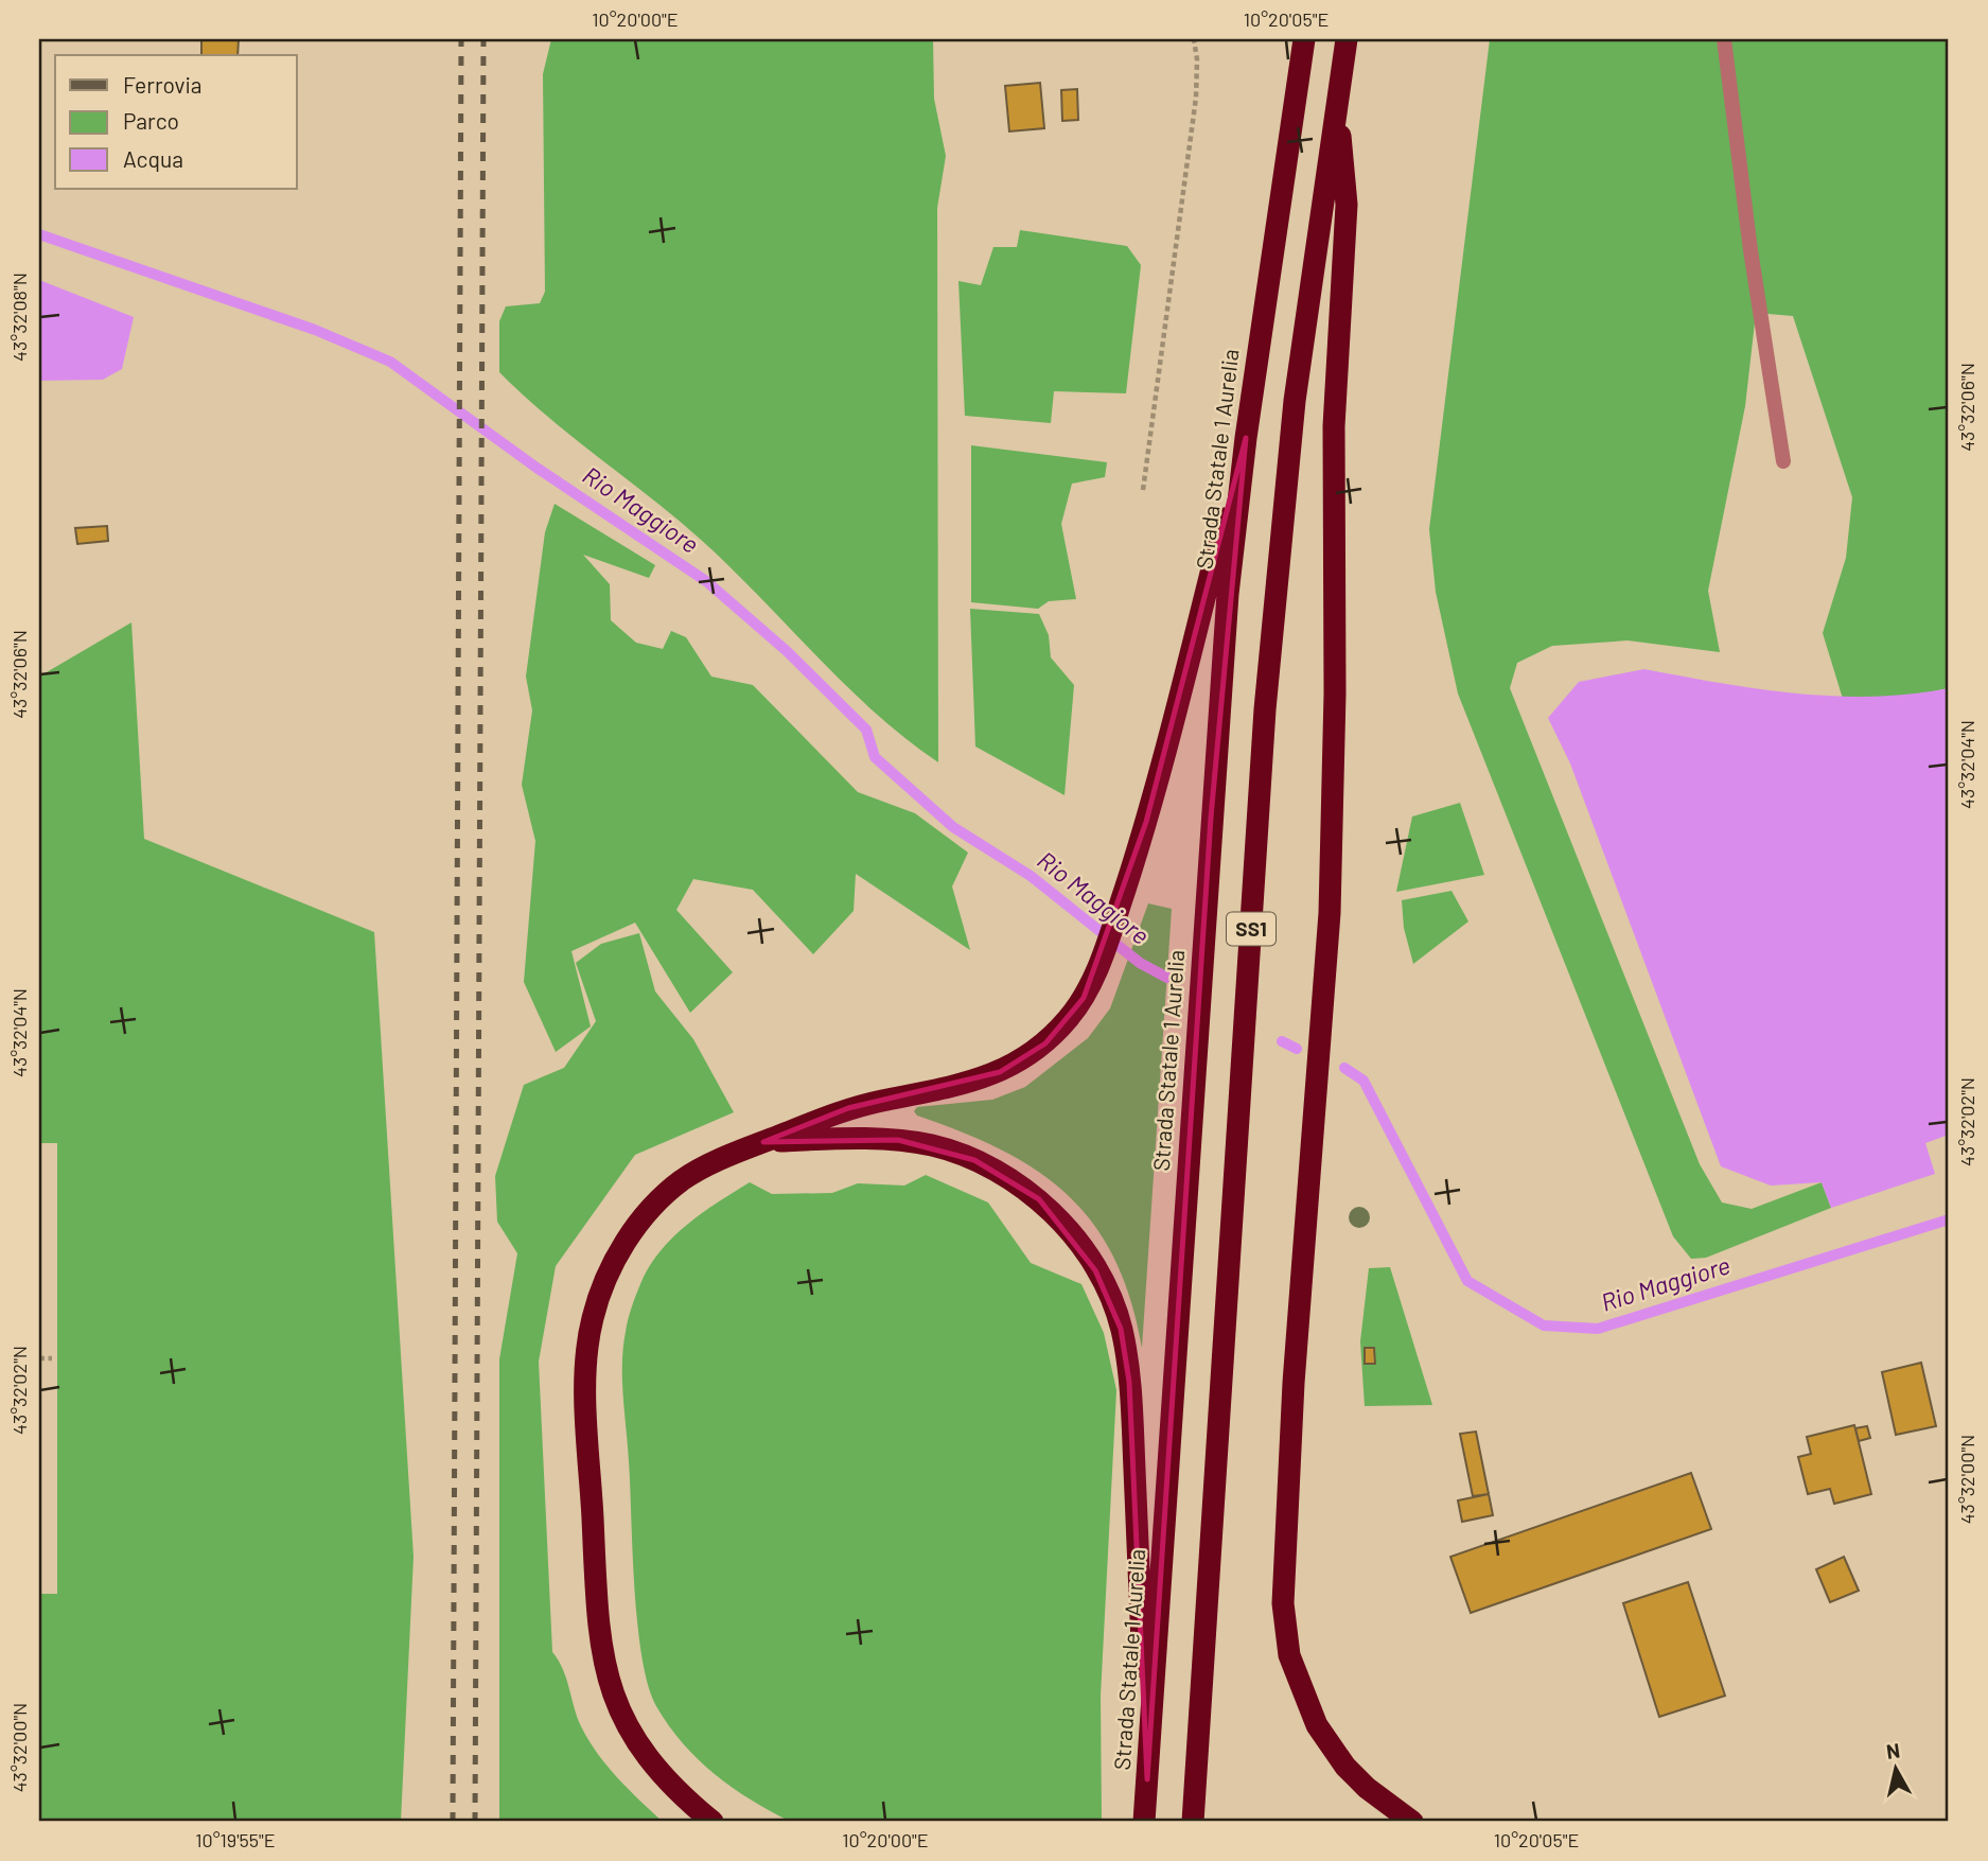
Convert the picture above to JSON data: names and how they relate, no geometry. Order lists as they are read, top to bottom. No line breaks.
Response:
{"streets":{"highway":["Strada Statale 1 Aurelia","SS1"]},"water":["Rio Maggiore"],"legend":["Ferrovia","Parco","Acqua"],"north":"top","coordinates":["10°20'00\"E","10°20'05\"E","43°32'08\"N","43°32'06\"N","43°32'04\"N","43°32'02\"N","43°32'00\"N","10°19'55\"E"]}
